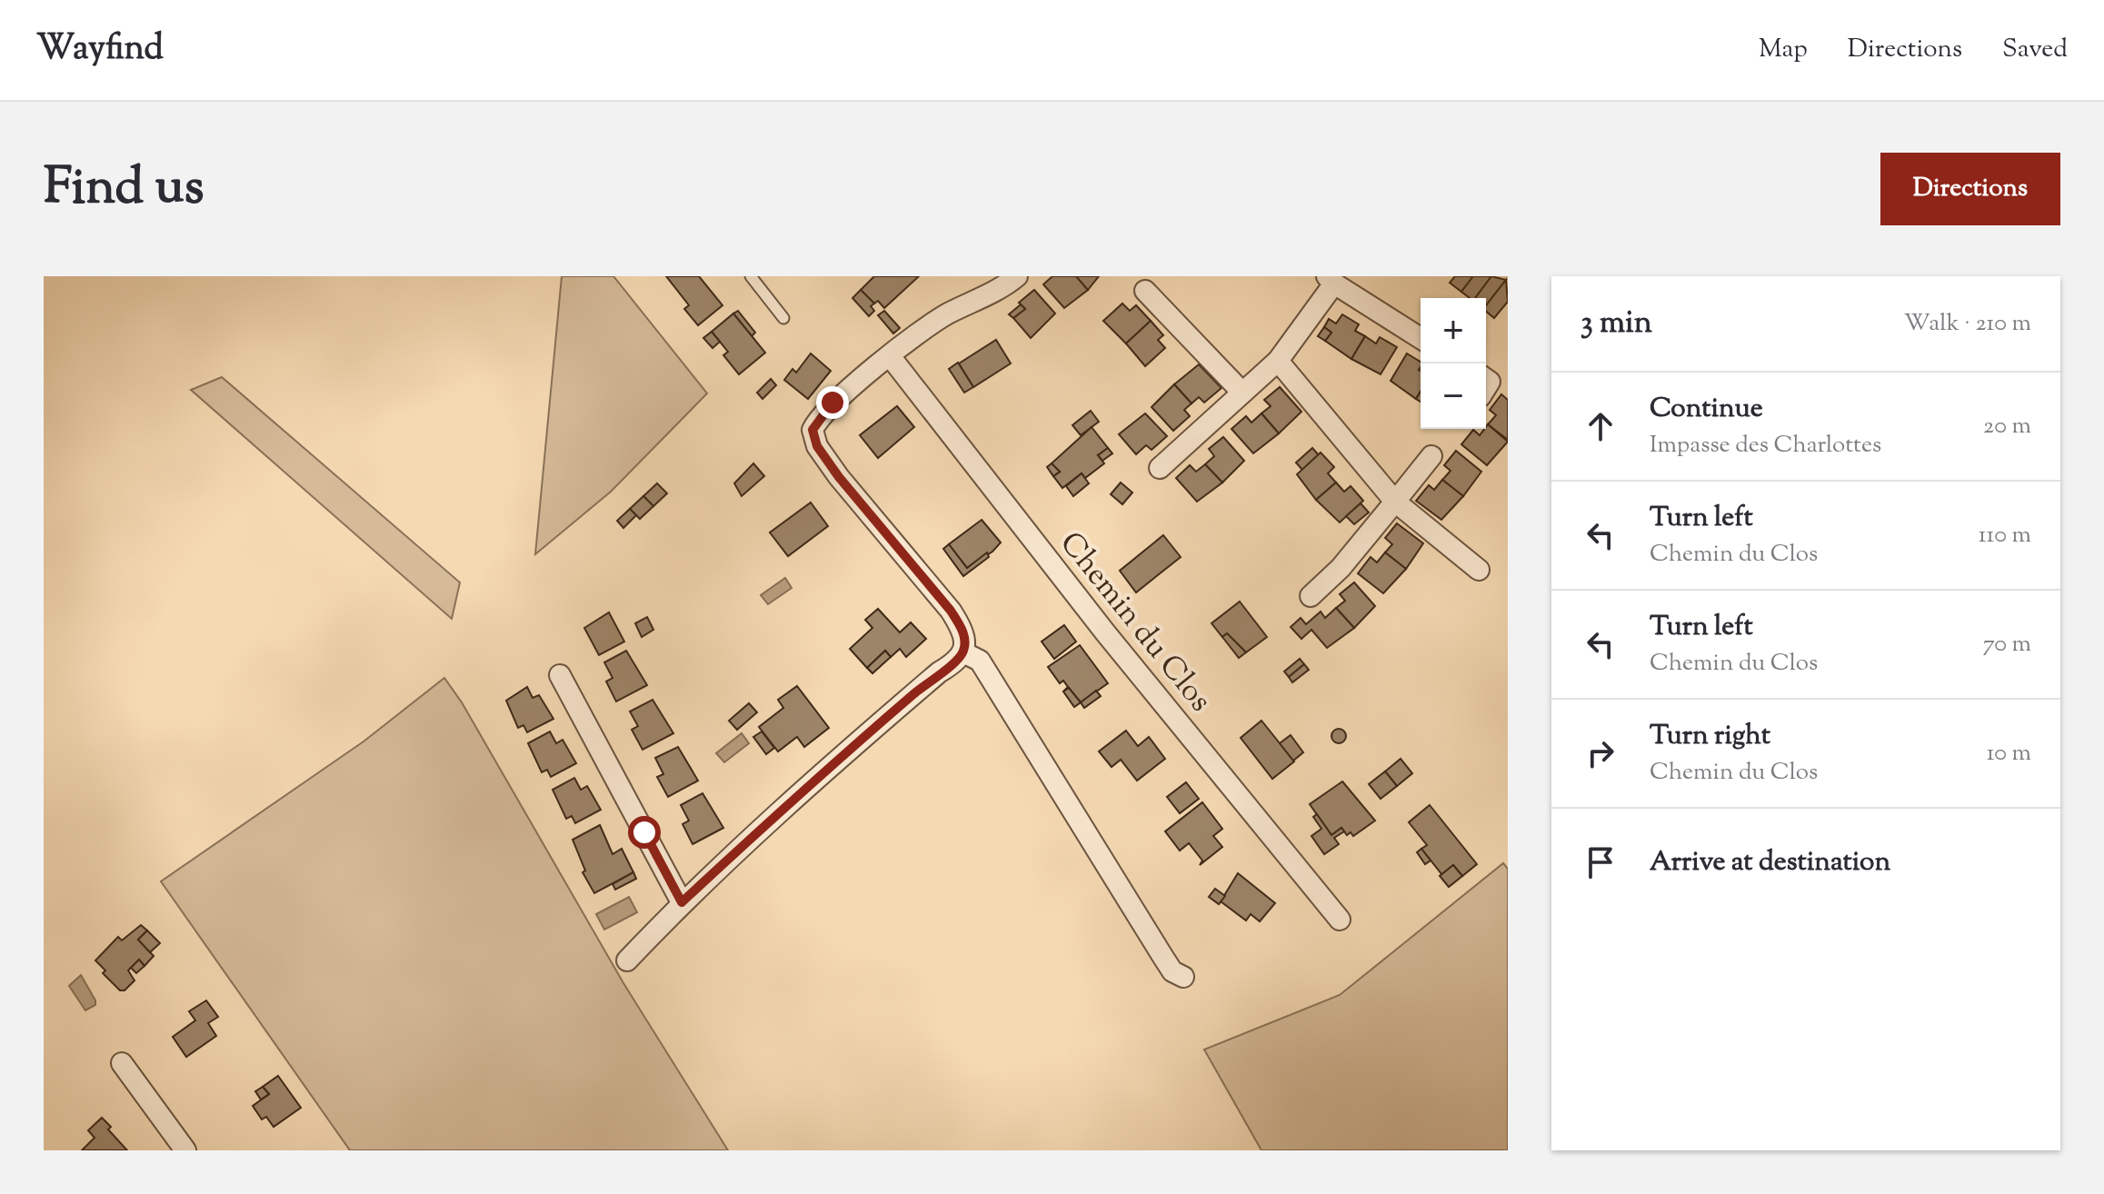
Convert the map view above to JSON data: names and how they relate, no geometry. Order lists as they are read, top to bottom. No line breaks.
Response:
{"streets":{"street":["Chemin du Clos"]},"page":{"header":"Wayfind","nav":["Map","Directions","Saved"],"title":"Find us","buttons":"Directions","heading":["3 min","Walk · 210 m"],"map_buttons":["+","−"],"list":[["Continue","Impasse des Charlottes","20 m"],["Turn left","Chemin du Clos","110 m"],["Turn left","Chemin du Clos","70 m"],["Turn right","Chemin du Clos","10 m"],"Arrive at destination"]}}
